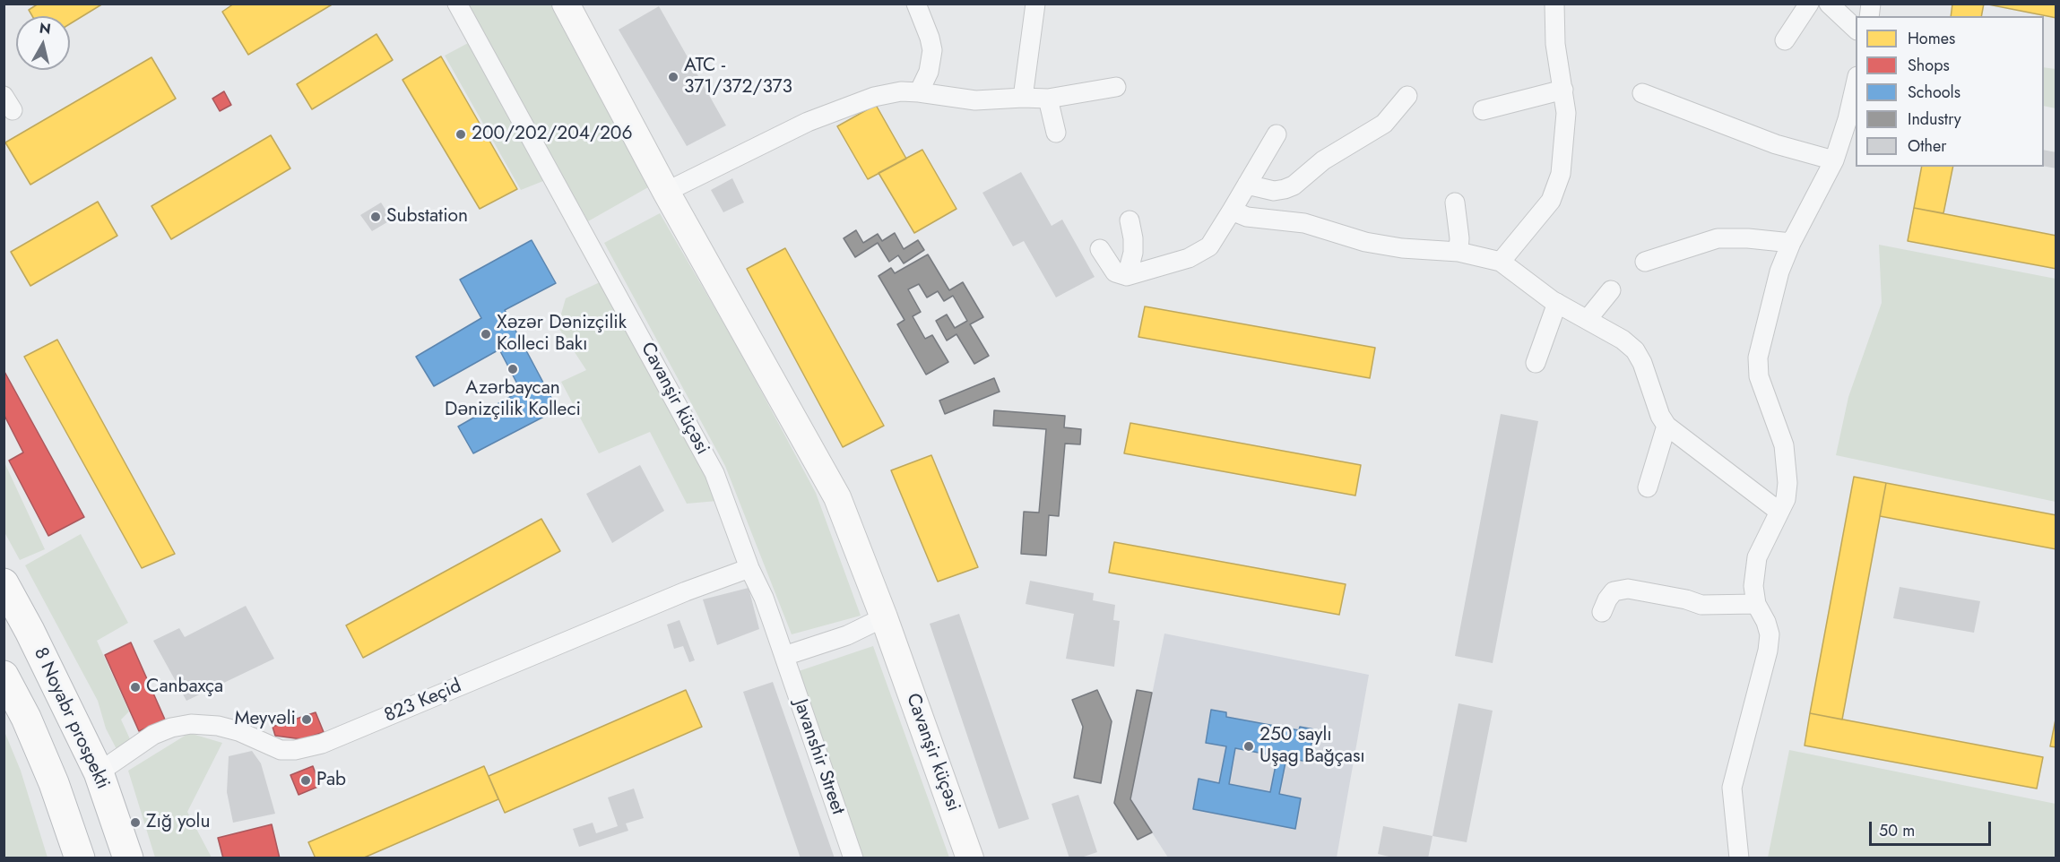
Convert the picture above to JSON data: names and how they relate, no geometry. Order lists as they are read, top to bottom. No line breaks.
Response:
{"streets":{"highway":["8 Noyabr prospekti"],"street":["Cavanşir küçəsi","823 Keçid","Javanshir Street"]},"crossings":[["Cavanşir küçəsi","823 Keçid"],["Cavanşir küçəsi","Javanshir Street"],["823 Keçid","8 Noyabr prospekti"]],"places":["ATC - 371/372/373","200/202/204/206","Substation","Xəzər Dənizçilik Kolleci Bakı","Azərbaycan Dənizçilik Kolleci","Canbaxça","Meyvəli","250 saylı Uşag Bağçası","Pab","Zığ yolu"],"legend":["Homes","Shops","Schools","Industry","Other"],"scale_bar":"50 m","north":"top"}
